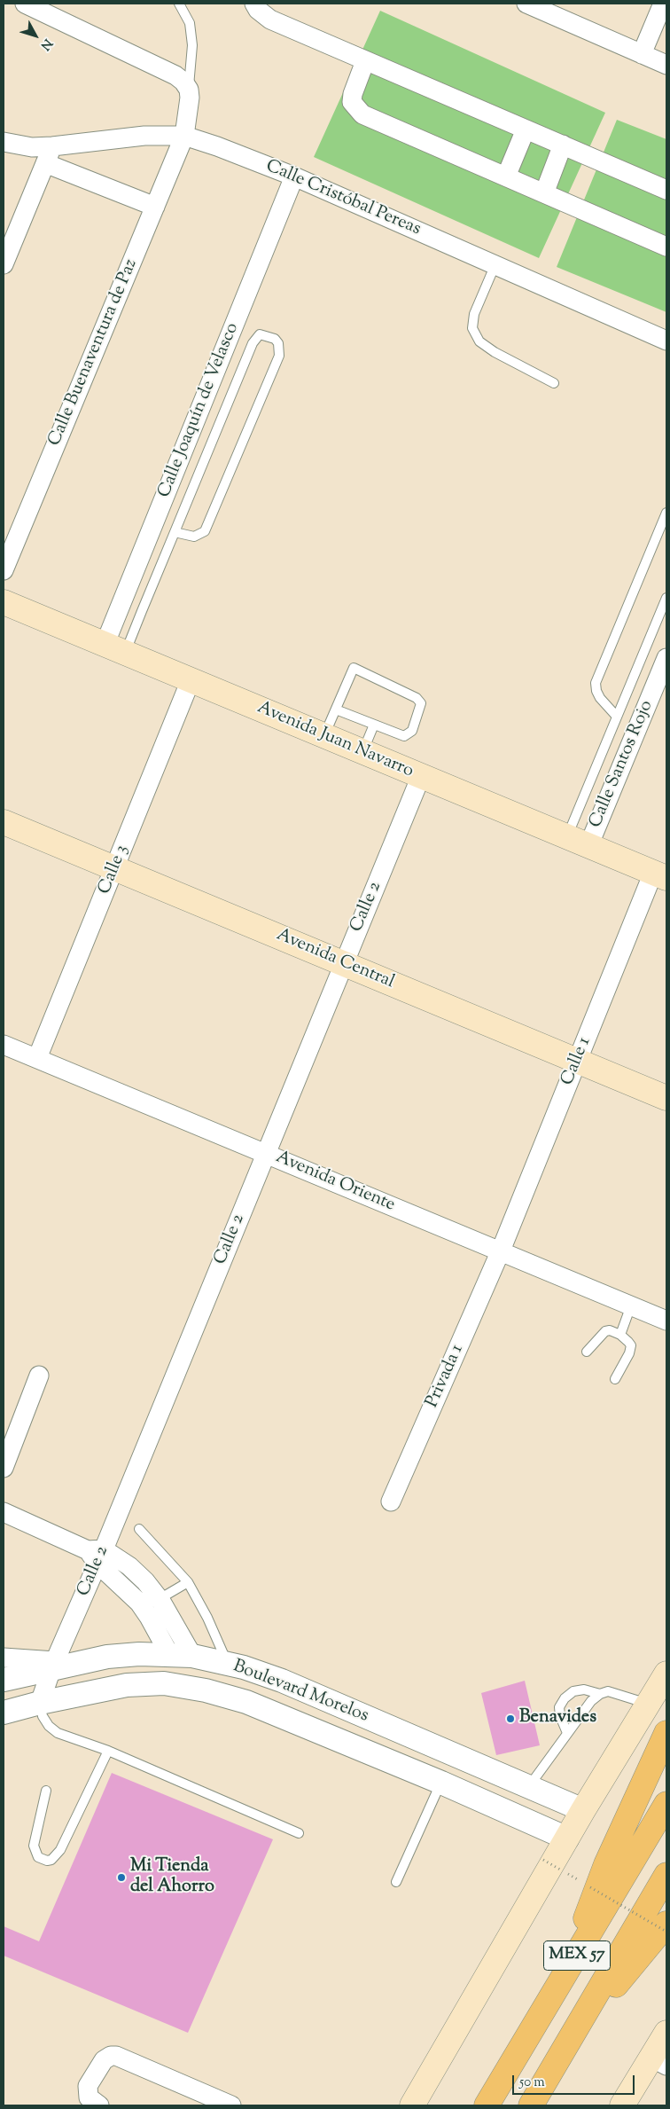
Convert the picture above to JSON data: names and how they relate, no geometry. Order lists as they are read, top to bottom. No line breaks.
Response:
{"streets":{"highway":["MEX 57"],"main road":["Avenida Juan Navarro","Avenida Central"],"street":["Calle Cristóbal Pereas","Calle Buenaventura de Paz","Calle Joaquín de Velasco","Calle Santos Rojo","Calle 3","Calle 2","Calle 1","Avenida Oriente","Privada 1","Boulevard Morelos"]},"crossings":[["Calle Cristóbal Pereas","Calle Buenaventura de Paz"],["Calle Cristóbal Pereas","Calle Joaquín de Velasco"],["Calle Joaquín de Velasco","Avenida Juan Navarro"],["Avenida Juan Navarro","Calle Santos Rojo"],["Avenida Juan Navarro","Calle 3"],["Avenida Juan Navarro","Calle 2"],["Avenida Juan Navarro","Calle 1"],["Calle 3","Avenida Central"],["Calle 3","Avenida Oriente"],["Calle 2","Avenida Central"],["Calle 2","Avenida Oriente"],["Calle 2","Boulevard Morelos"],["Avenida Central","Calle 1"],["Calle 1","Avenida Oriente"],["Calle 1","Privada 1"],["Avenida Oriente","Privada 1"]],"places":["Benavides","Mi Tienda del Ahorro"],"scale_bar":"50 m","north":"bottom right"}
